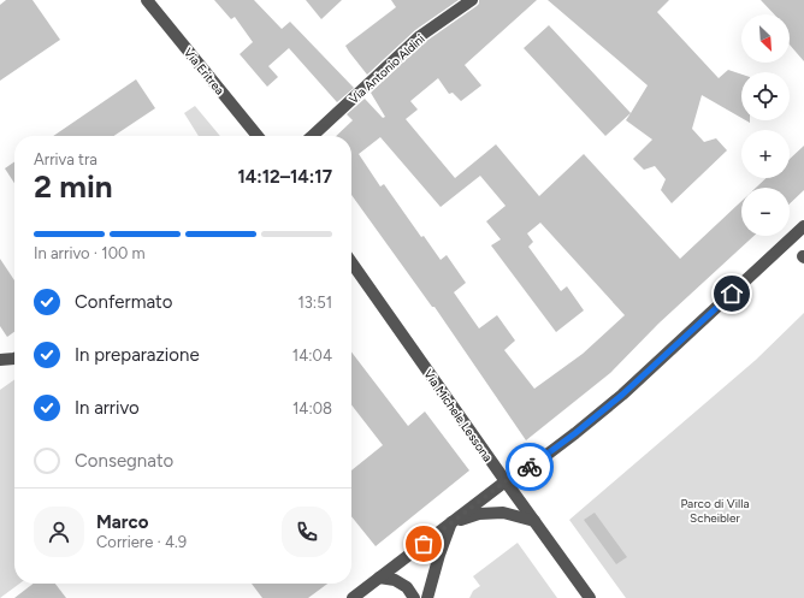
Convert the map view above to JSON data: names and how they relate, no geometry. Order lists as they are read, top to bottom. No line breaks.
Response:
{"streets":{"street":["Via Antonio Aldini","Via Eritrea","Via Michele Lessona"]},"parks":["Parco di Villa Scheibler"],"north":"bottom right","page":{"map_buttons":["+","−"],"heading":["2 min","Arriva tra","14:12–14:17"],"panel":["Marco","Corriere · 4.9"],"bar":"In arrivo · 100 m","list":[["Confermato","13:51"],["In preparazione","14:04"],["In arrivo","14:08"],"Consegnato"]}}
